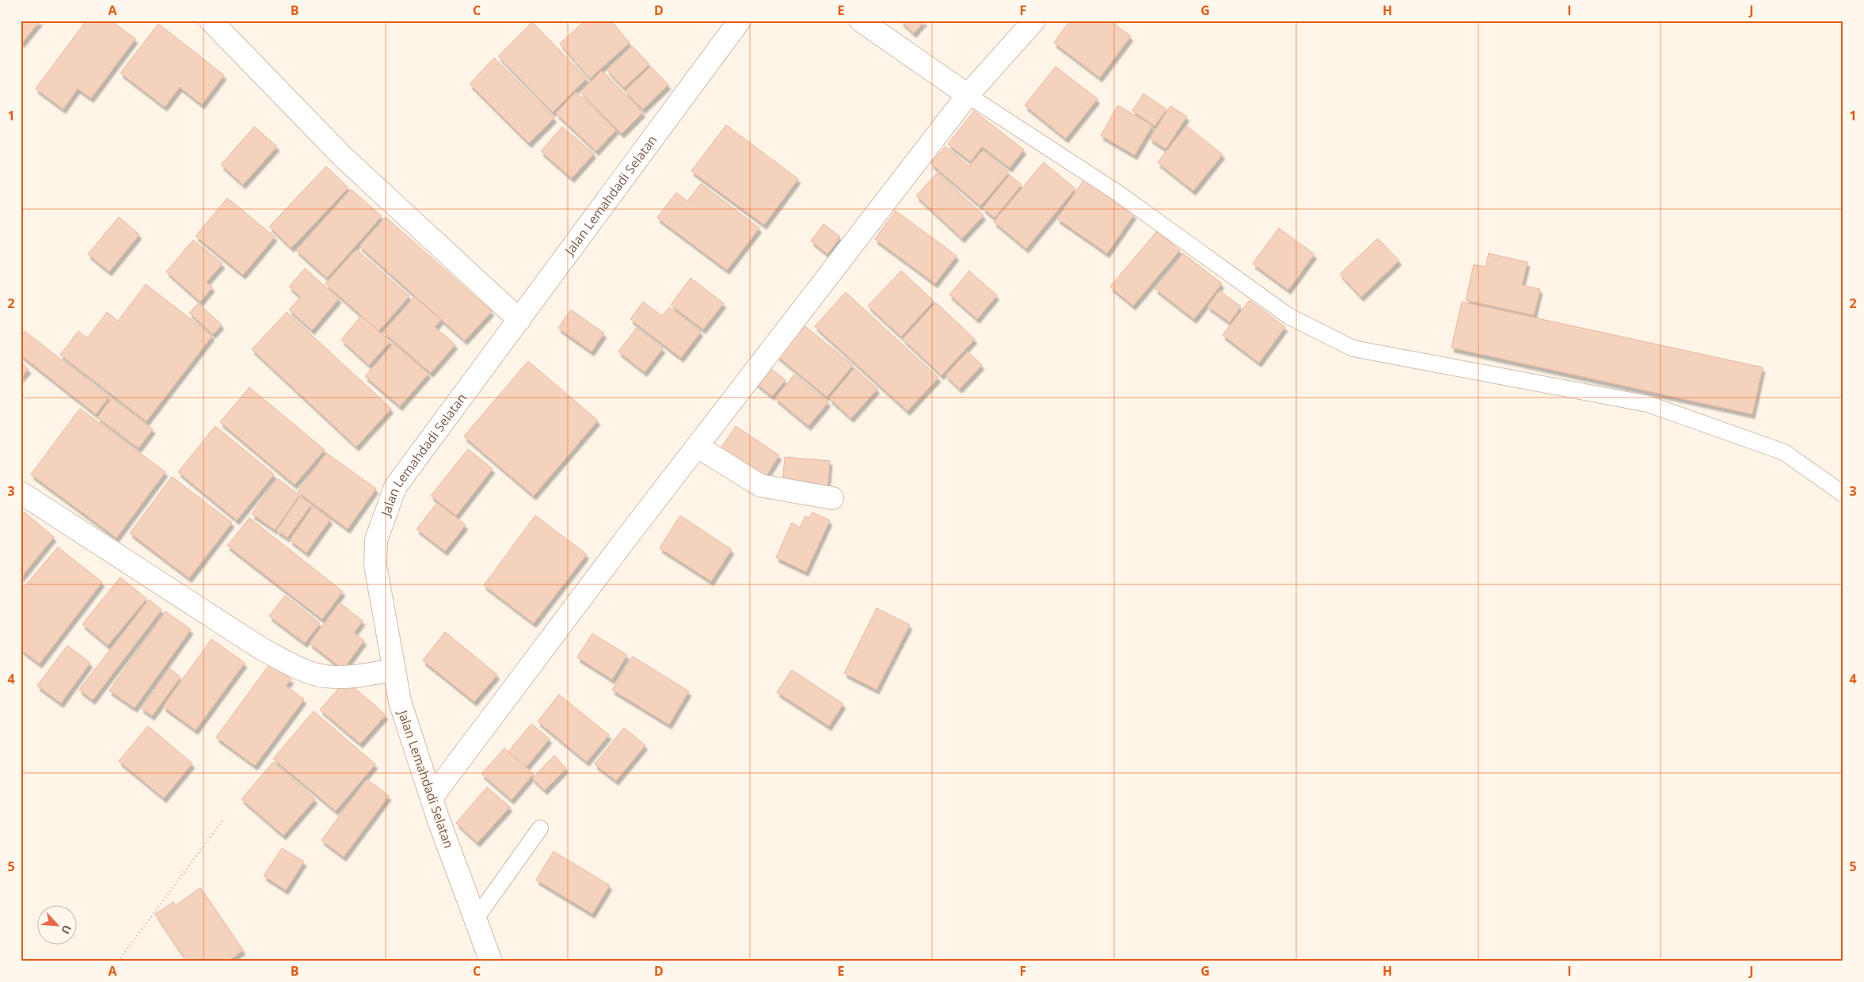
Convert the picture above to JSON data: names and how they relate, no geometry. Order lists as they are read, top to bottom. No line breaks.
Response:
{"streets":{"street":["Jalan Lemahdadi Selatan"]},"north":"bottom right","grid":{"columns":["A","B","C","D","E","F","G","H","I","J"],"rows":["1","2","3","4","5"]}}
